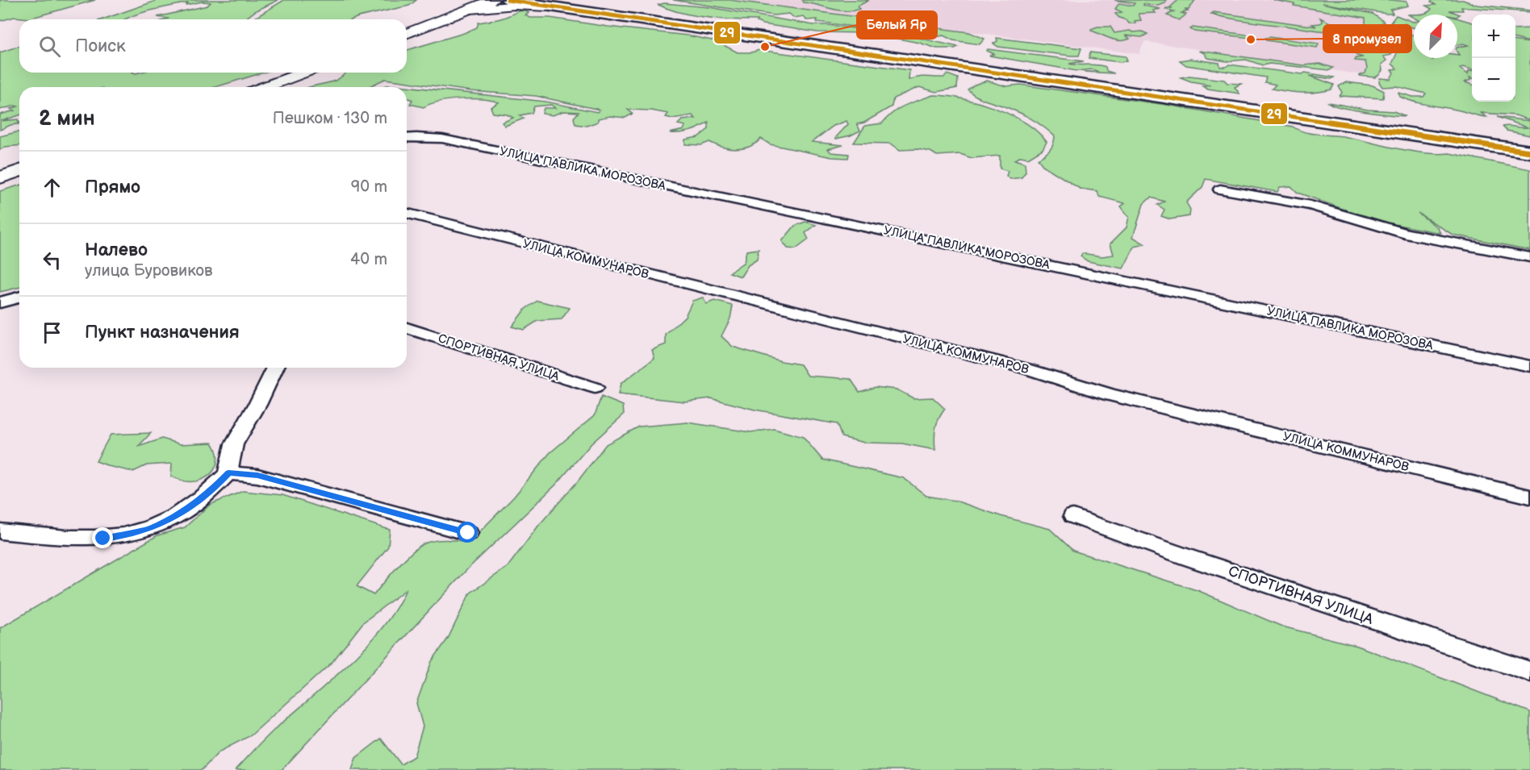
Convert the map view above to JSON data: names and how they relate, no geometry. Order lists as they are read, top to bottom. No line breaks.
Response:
{"streets":{"street":["УЛИЦА ПАВЛИКА МОРОЗОВА","УЛИЦА КОММУНАРОВ","СПОРТИВНАЯ УЛИЦА"]},"places":["8 промузел","Белый Яр"],"lines":["transit line 29"],"north":"top right","page":{"map_buttons":["+","−"],"search":"Поиск","heading":["2 мин","Пешком · 130 m"],"list":[["Прямо","90 m"],["Налево","улица Буровиков","40 m"],"Пункт назначения"]}}
